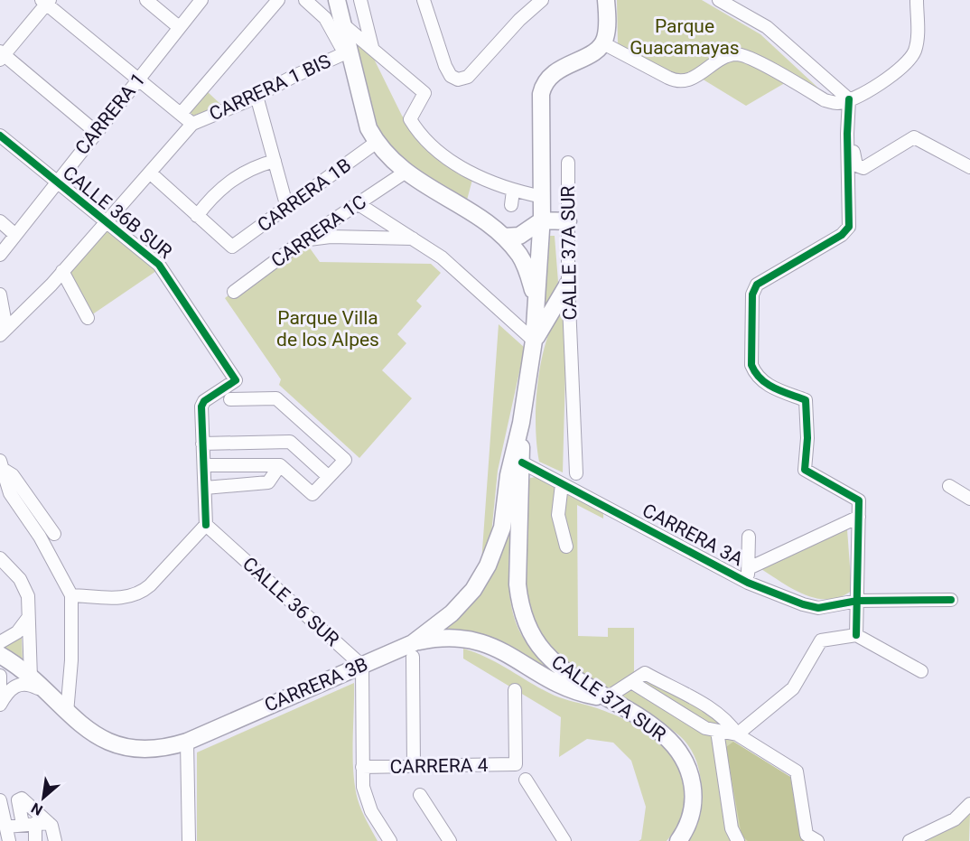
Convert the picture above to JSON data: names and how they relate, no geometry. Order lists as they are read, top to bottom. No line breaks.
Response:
{"streets":{"main road":["CALLE 37A SUR","CARRERA 3B"],"street":["CARRERA 1 BIS","CARRERA 1","CARRERA 1B","CALLE 36B SUR","CARRERA 1C","CARRERA 3A","CALLE 36 SUR","CARRERA 4"]},"crossings":[["CARRERA 1","CALLE 36B SUR"],["CALLE 37A SUR","CARRERA 3A"],["CALLE 37A SUR","CARRERA 3B"],["CALLE 36 SUR","CARRERA 3B"]],"parks":["Parque Guacamayas","Parque Villa de los Alpes"],"north":"bottom left"}
